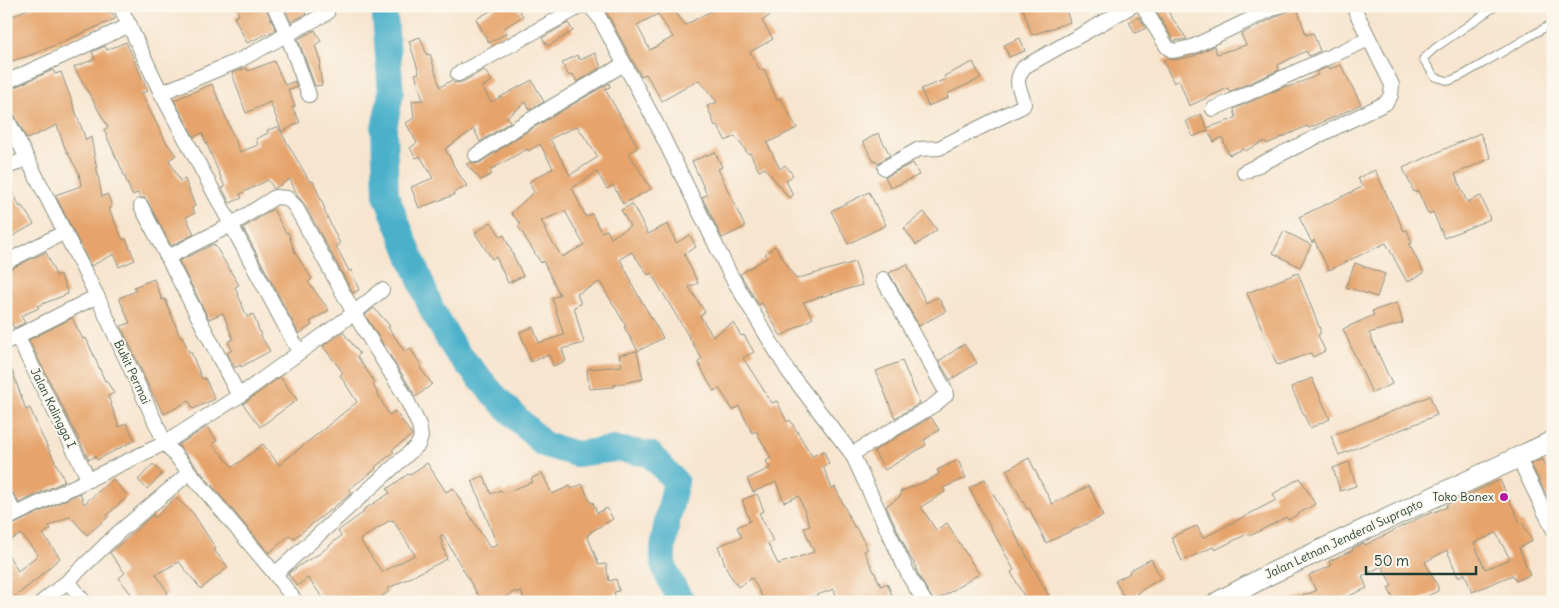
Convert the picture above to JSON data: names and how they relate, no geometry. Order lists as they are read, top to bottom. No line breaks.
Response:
{"streets":{"main road":["Jalan Letnan Jenderal Suprapto"],"street":["Bukit Permai","Jalan Kalingga I"]},"places":["Toko Bonex"],"scale_bar":"50 m"}
